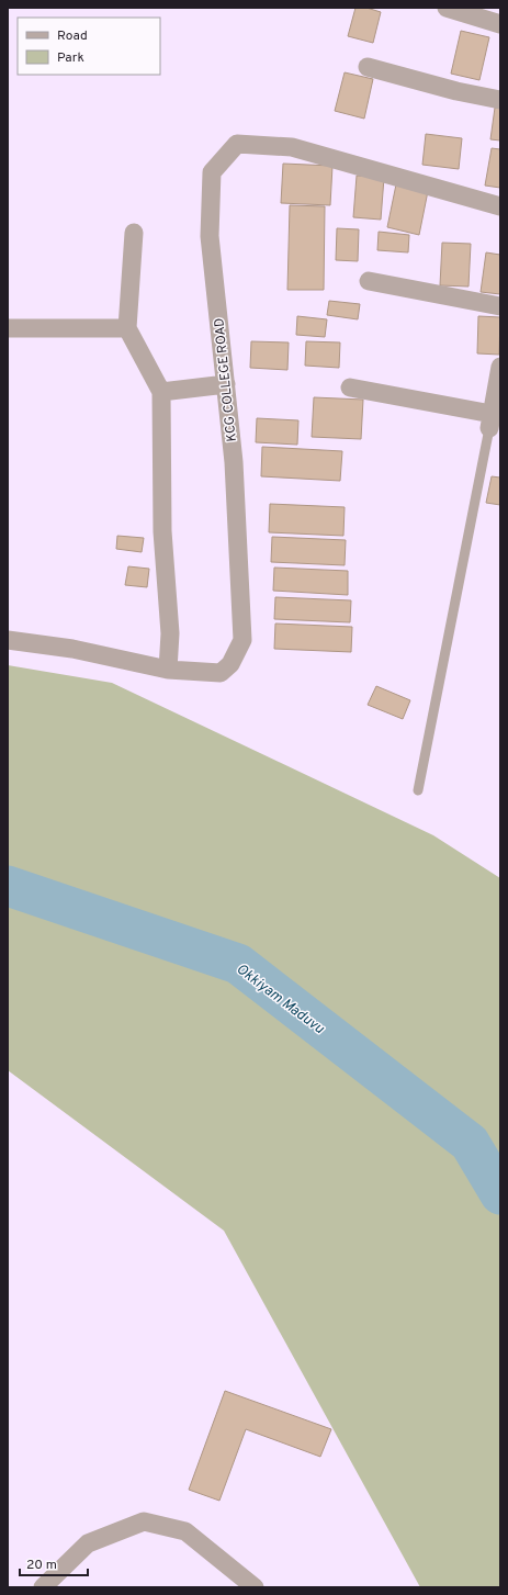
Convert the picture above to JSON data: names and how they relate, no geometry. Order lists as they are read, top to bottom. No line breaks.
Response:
{"streets":{"street":["KCG COLLEGE ROAD"]},"water":["Okkiyam Maduvu"],"legend":["Road","Park"],"scale_bar":"20 m"}
